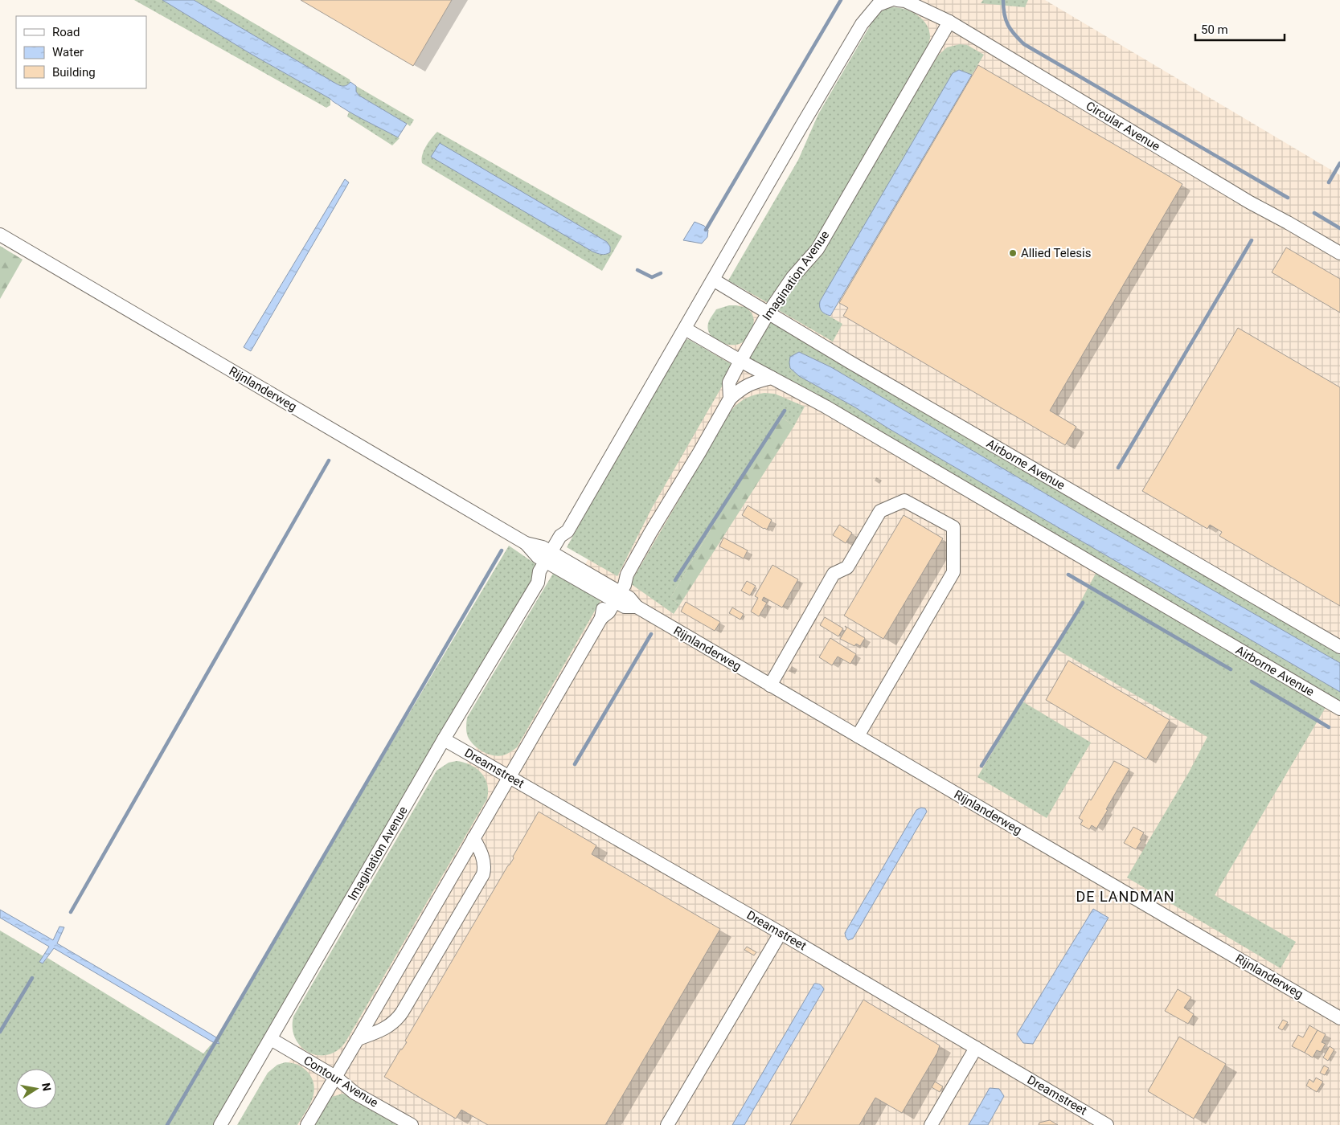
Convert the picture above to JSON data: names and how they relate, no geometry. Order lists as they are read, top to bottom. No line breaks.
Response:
{"streets":{"street":["Circular Avenue","Imagination Avenue","Rijnlanderweg","Airborne Avenue","Dreamstreet","Contour Avenue"]},"crossings":[["Circular Avenue","Imagination Avenue"],["Imagination Avenue","Rijnlanderweg"],["Imagination Avenue","Airborne Avenue"],["Imagination Avenue","Dreamstreet"],["Imagination Avenue","Contour Avenue"]],"districts":["DE LANDMAN"],"places":["Allied Telesis"],"legend":["Road","Water","Building"],"scale_bar":"50 m","north":"right"}
